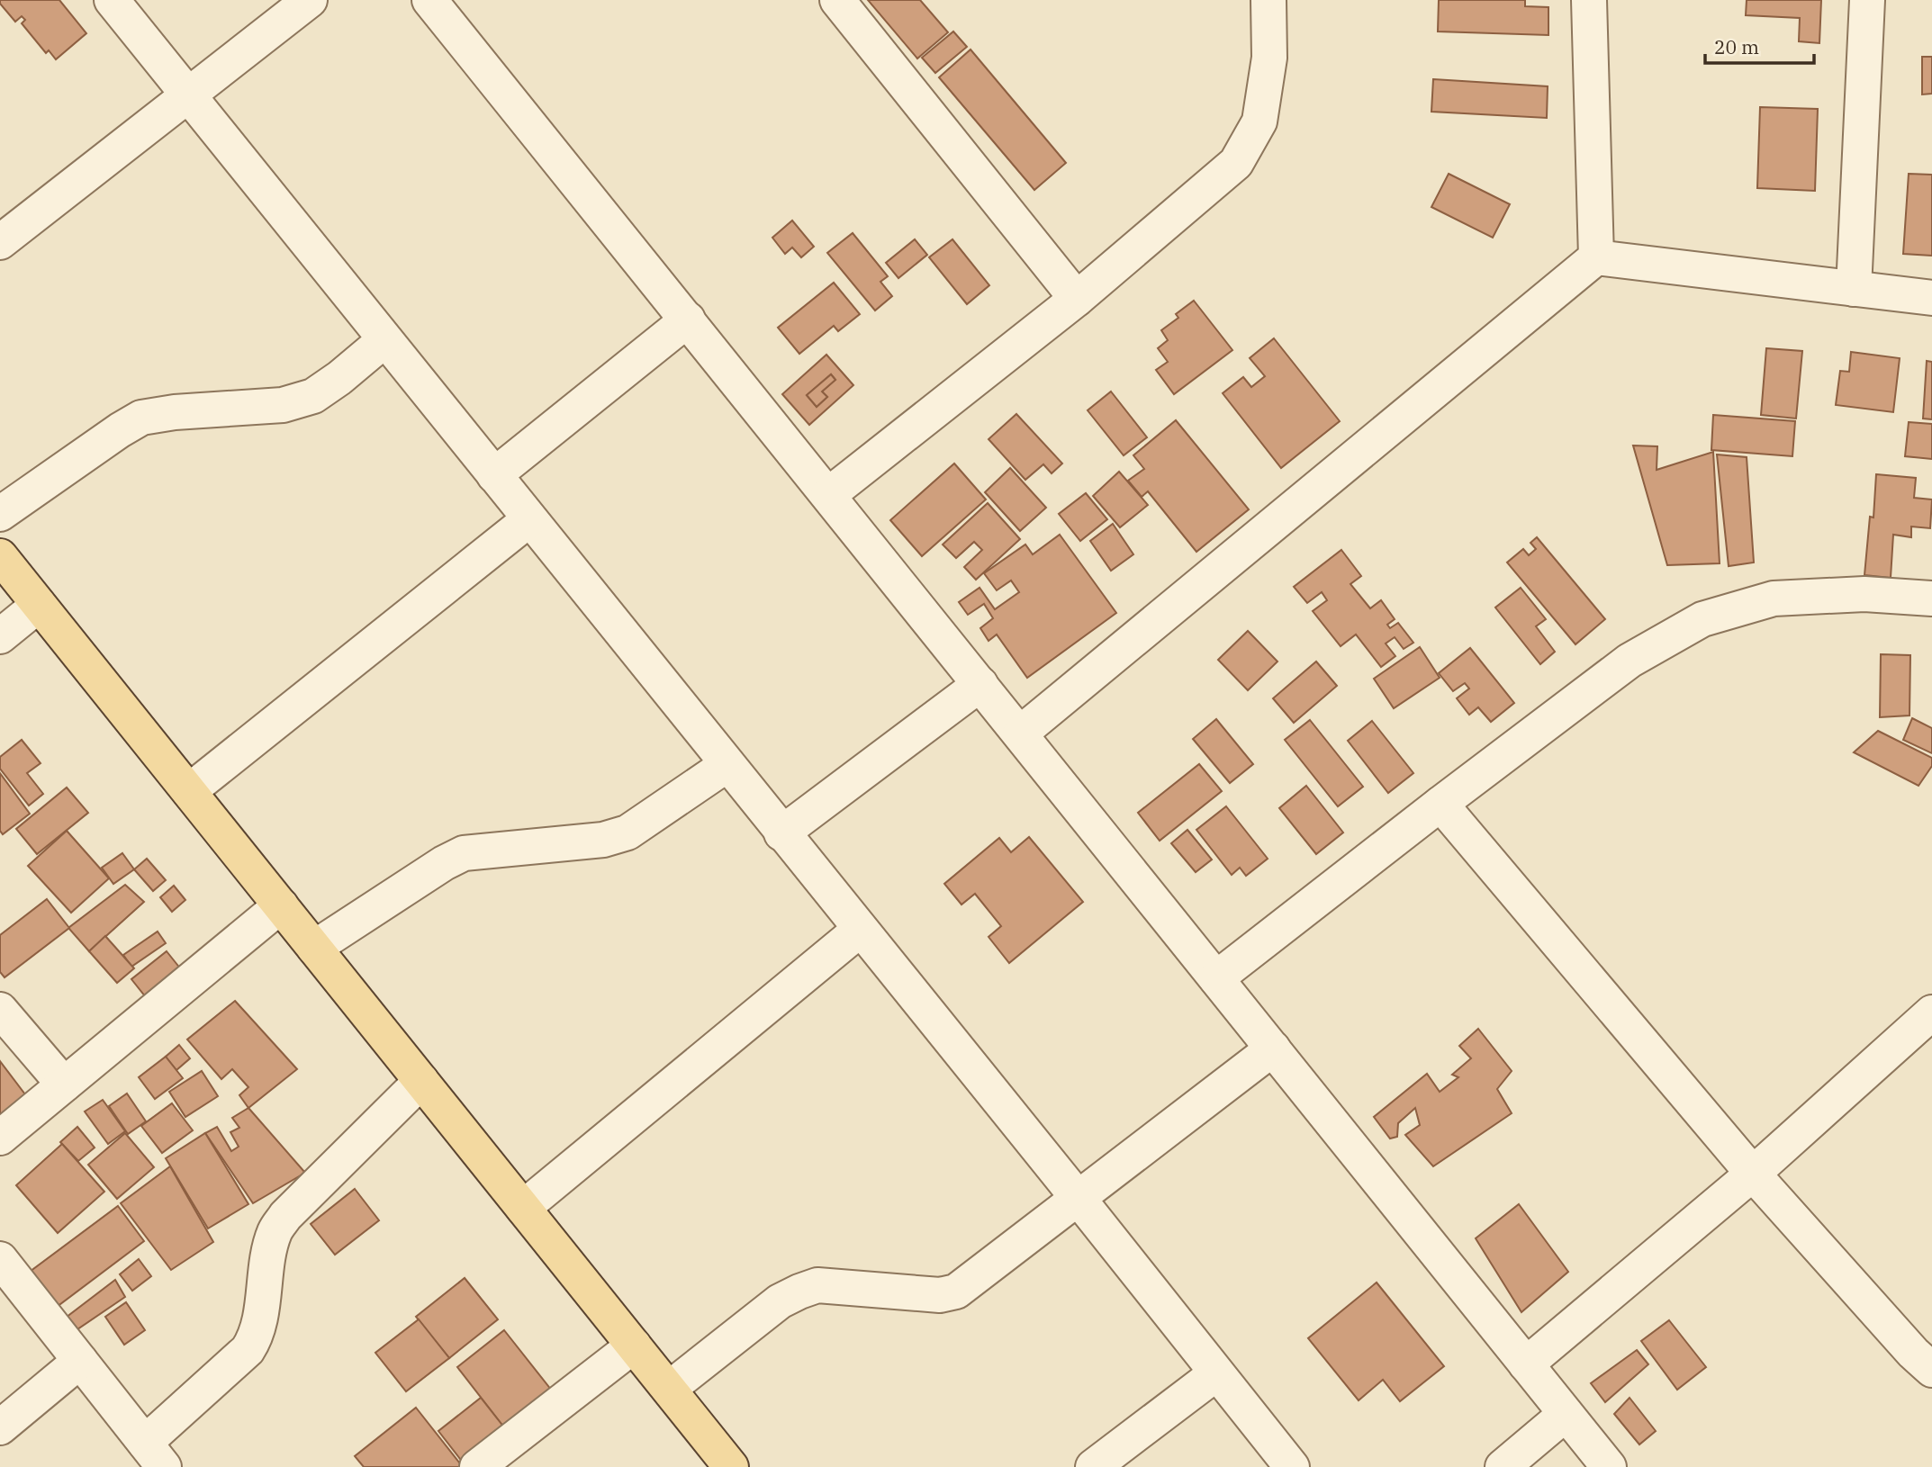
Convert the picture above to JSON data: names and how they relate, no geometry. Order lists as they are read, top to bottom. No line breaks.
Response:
{"scale_bar":"20 m"}
